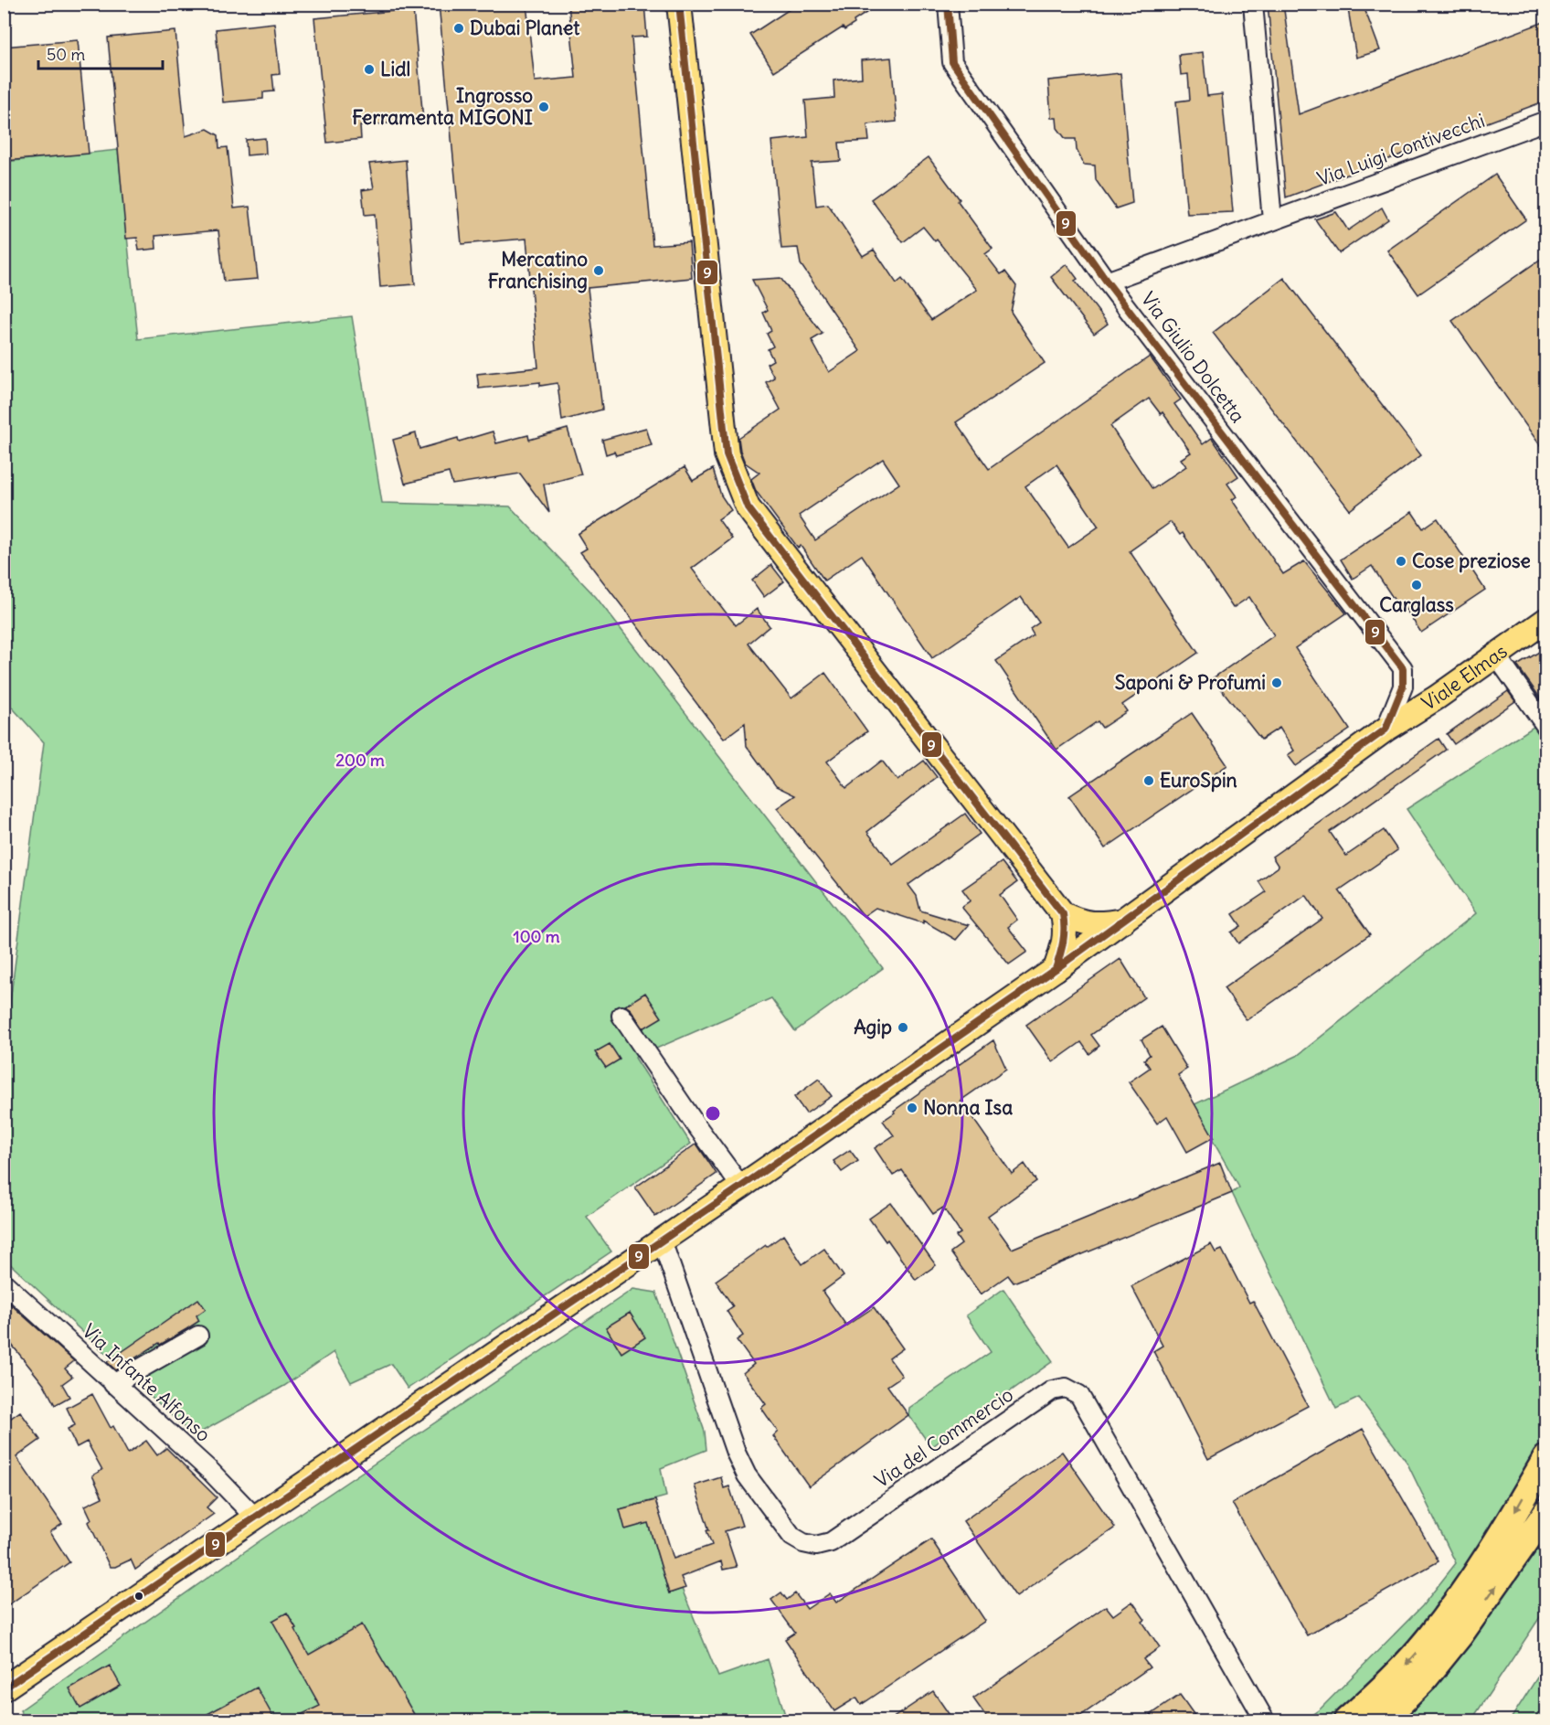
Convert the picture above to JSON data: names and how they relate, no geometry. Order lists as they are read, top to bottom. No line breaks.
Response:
{"streets":{"main road":["Viale Elmas"],"street":["Via Luigi Contivecchi","Via Giulio Dolcetta","Via Infante Alfonso","Via del Commercio"]},"crossings":[["Via Luigi Contivecchi","Via Giulio Dolcetta"],["Via Giulio Dolcetta","Viale Elmas"],["Viale Elmas","Via Infante Alfonso"],["Viale Elmas","Via del Commercio"]],"places":["Dubai Planet","Lidl","Ingrosso Ferramenta MIGONI","Mercatino Franchising","Cose preziose","Carglass","Saponi & Profumi","EuroSpin","Agip","Nonna Isa"],"lines":["transit line 9"],"scale_bar":"50 m","rings":["200 m","100 m"]}
